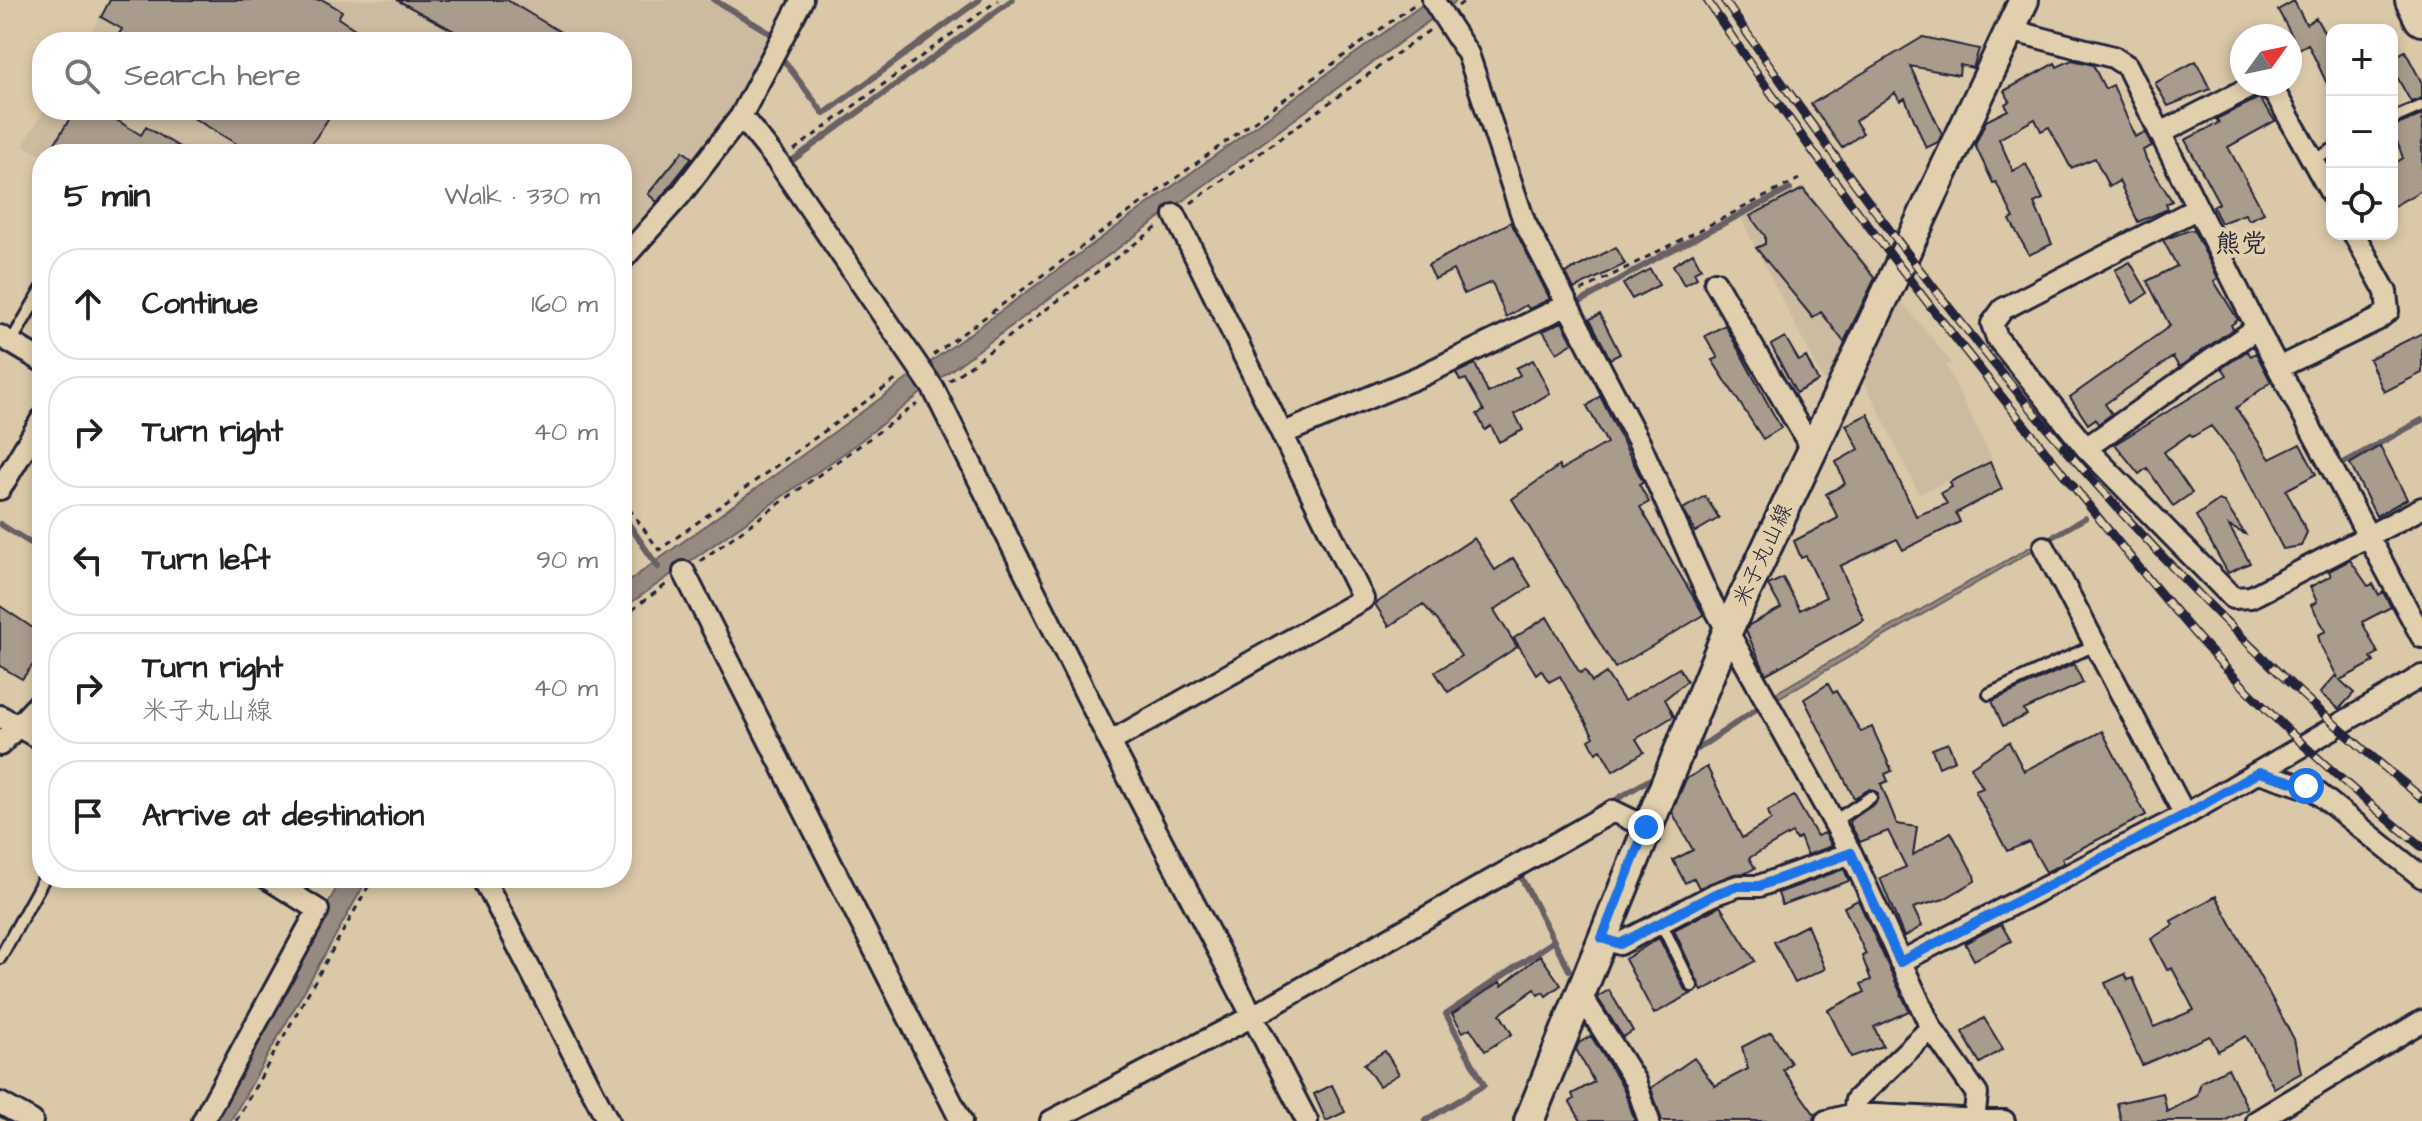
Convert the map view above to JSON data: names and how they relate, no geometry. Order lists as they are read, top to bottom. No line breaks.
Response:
{"streets":{"main road":["米子丸山線"]},"districts":["熊党"],"north":"top right","page":{"map_buttons":["+","−"],"search":"Search here","heading":["5 min","Walk · 330 m"],"list":[["Continue","160 m"],["Turn right","40 m"],["Turn left","90 m"],["Turn right","米子丸山線","40 m"],"Arrive at destination"]}}
